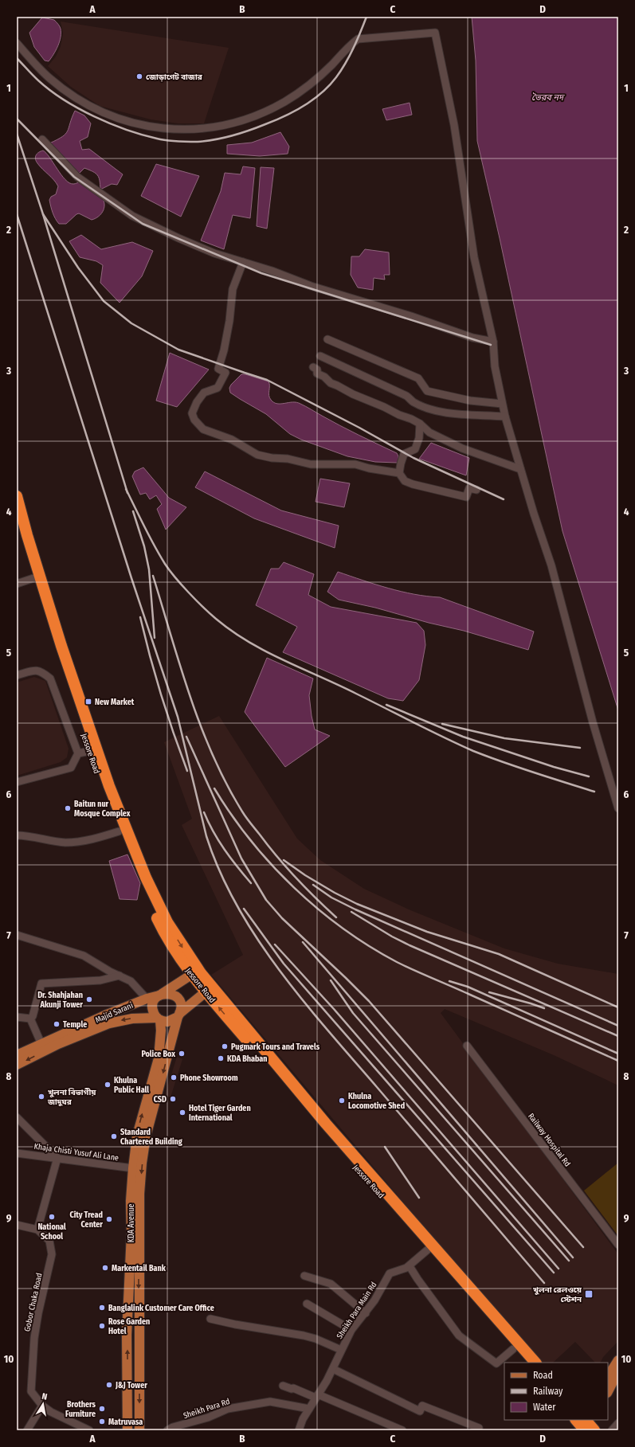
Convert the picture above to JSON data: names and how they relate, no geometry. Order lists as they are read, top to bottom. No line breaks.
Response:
{"streets":{"highway":["Jessore Road"],"main road":["Majid Sarani","KDA Avenue"],"street":["Railway Hospital Rd","Khaja Chisti Yusuf Ali Lane","Gobor Chaka Road","Sheikh Para Main Rd","Sheikh Para Rd"]},"crossings":[["Jessore Road","Majid Sarani"],["Majid Sarani","KDA Avenue"],["Khaja Chisti Yusuf Ali Lane","KDA Avenue"],["Sheikh Para Main Rd","Sheikh Para Rd"]],"water":["ভৈরব নদ"],"places":{"other":["জোড়াগেট বাজার","Baitun nur Mosque Complex","Dr. Shahjahan Akunji Tower","Temple","Pugmark Tours and Travels","Police Box","KDA Bhaban","Phone Showroom","Khulna Public Hall","খুলনা বিভাগীয় জাদুঘর","CSD","Khulna Locomotive Shed","Hotel Tiger Garden International","Standard Chartered Building","National School","City Tread Center","Markentail Bank","Banglalink Customer Care Office","Rose Garden Hotel","J&J Tower","Brothers Furniture","Matruvasa"],"transit":["New Market","খুলনা রেলওয়ে স্টেশন"]},"legend":["Road","Railway","Water"],"north":"top","grid":{"columns":["A","B","C","D"],"rows":["1","2","3","4","5","6","7","8","9","10"]}}
